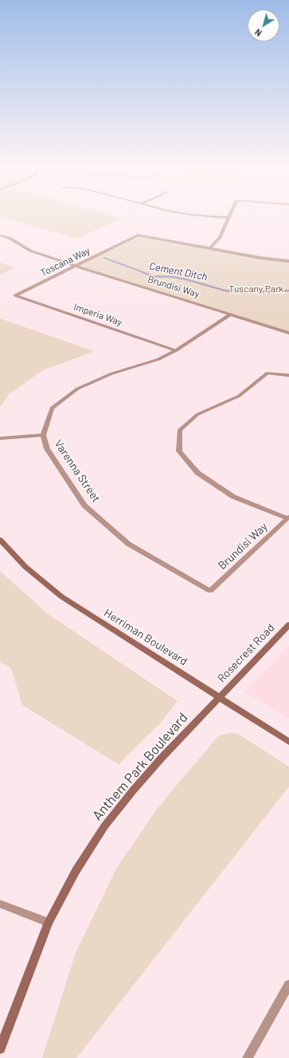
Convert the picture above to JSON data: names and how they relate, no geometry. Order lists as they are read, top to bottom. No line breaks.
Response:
{"streets":{"main road":["Herriman Boulevard","Rosecrest Road","Anthem Park Boulevard"],"street":["Toscana Way","Brundisi Way","Imperia Way","Varenna Street"]},"crossings":[["Toscana Way","Brundisi Way"],["Toscana Way","Imperia Way"],["Brundisi Way","Varenna Street"],["Imperia Way","Varenna Street"],["Herriman Boulevard","Rosecrest Road"],["Herriman Boulevard","Anthem Park Boulevard"],["Rosecrest Road","Anthem Park Boulevard"]],"water":["Cement Ditch"],"parks":["Tuscany Park"],"north":"bottom left"}
